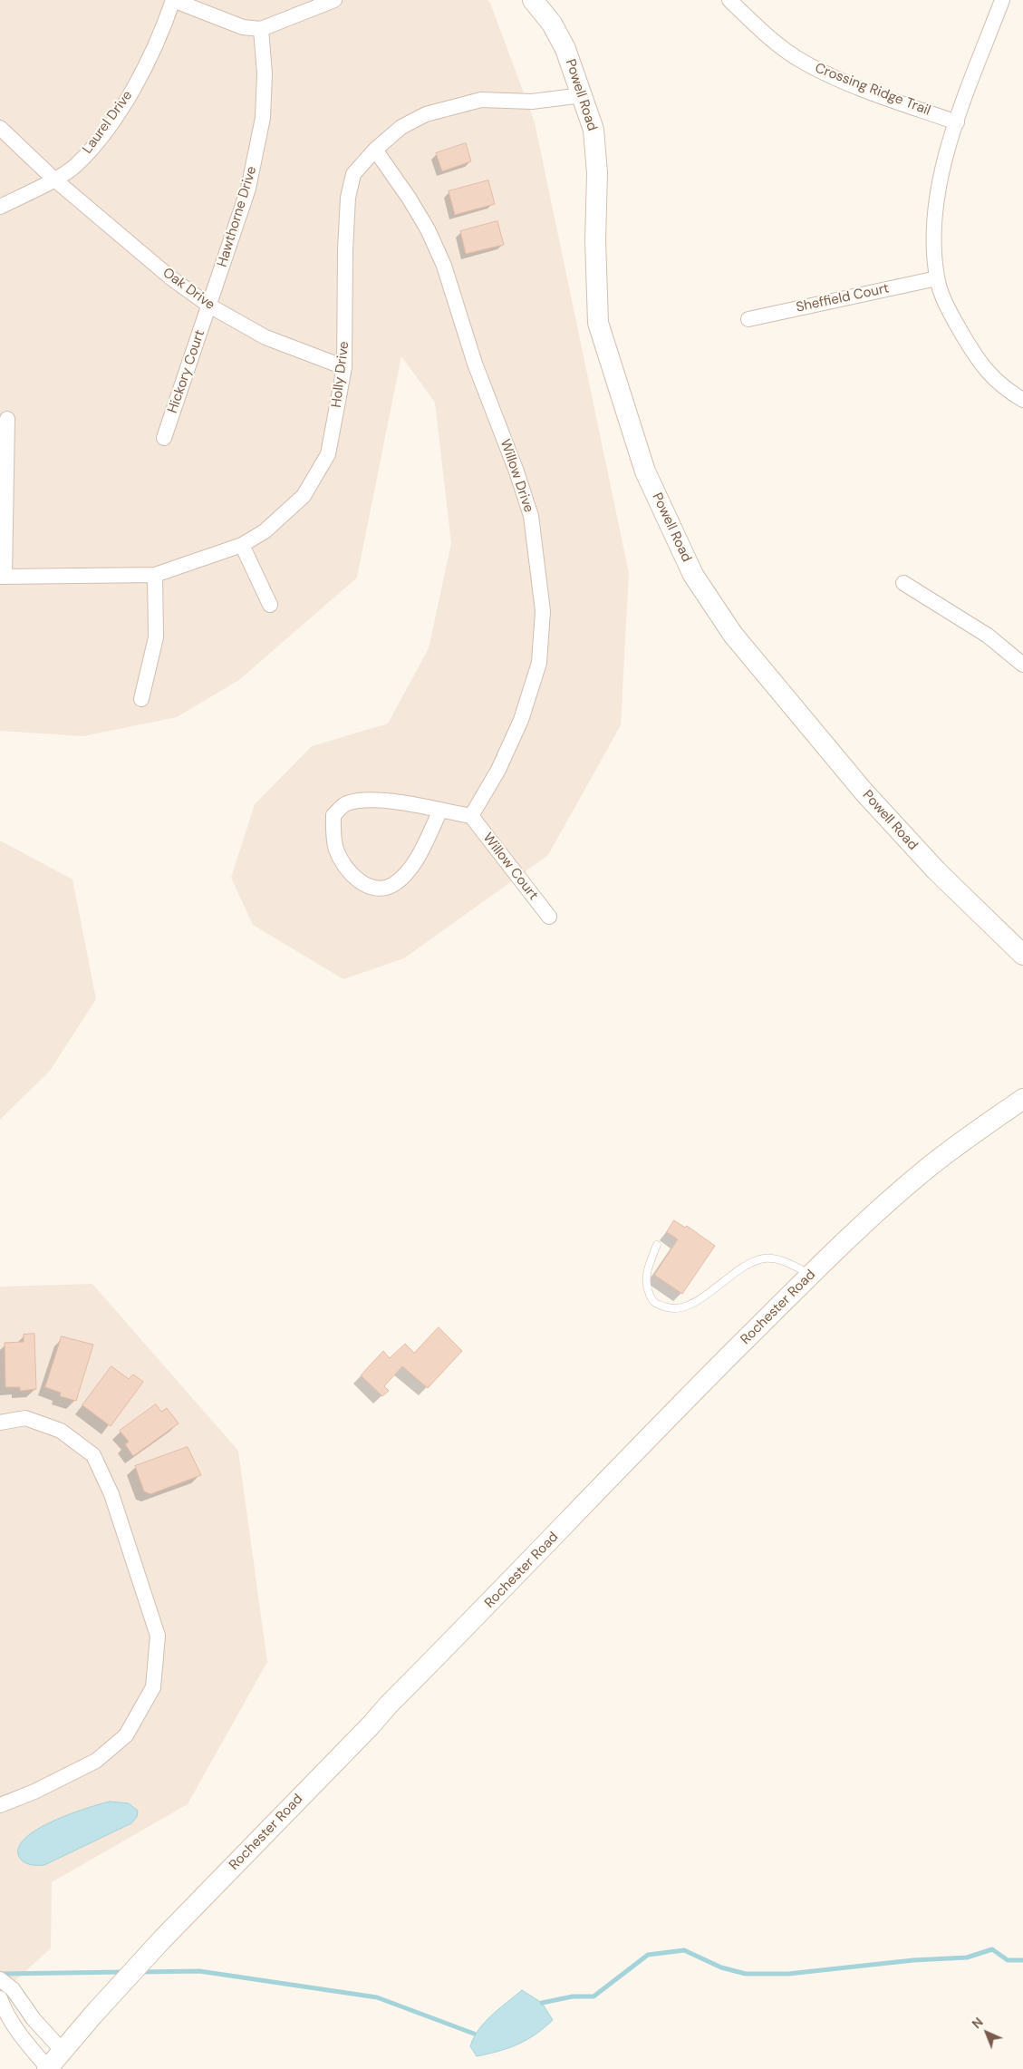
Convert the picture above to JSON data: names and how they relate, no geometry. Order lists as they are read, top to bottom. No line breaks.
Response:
{"streets":{"street":["Crossing Ridge Trail","Powell Road","Laurel Drive","Hawthorne Drive","Oak Drive","Sheffield Court","Hickory Court","Holly Drive","Willow Drive","Willow Court","Rochester Road"]},"crossings":[["Powell Road","Holly Drive"],["Laurel Drive","Oak Drive"],["Hawthorne Drive","Oak Drive"],["Hawthorne Drive","Hickory Court"],["Oak Drive","Hickory Court"],["Oak Drive","Holly Drive"],["Holly Drive","Willow Drive"],["Willow Drive","Willow Court"]],"north":"top left"}
